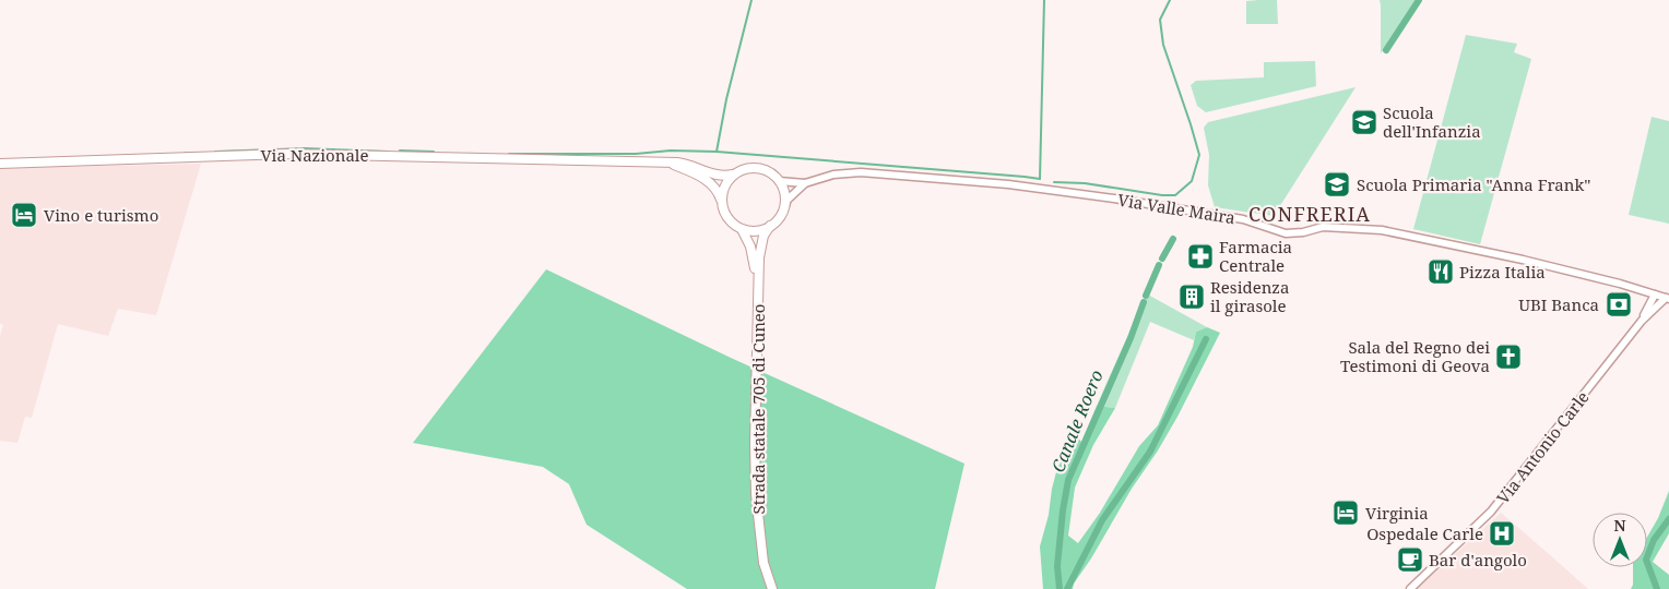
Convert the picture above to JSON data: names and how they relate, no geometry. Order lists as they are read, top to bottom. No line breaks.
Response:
{"streets":{"main road":["Via Nazionale","Strada statale 705 di Cuneo"],"street":["Via Valle Maira","Via Antonio Carle"]},"crossings":[["Via Valle Maira","Strada statale 705 di Cuneo"],["Via Valle Maira","Via Antonio Carle"]],"districts":["CONFRERIA"],"water":["Canale Roero"],"places":{"school or university":["Scuola dell'Infanzia","Scuola Primaria \"Anna Frank\""],"hotel":["Vino e turismo","Virginia"],"pharmacy":["Farmacia Centrale"],"restaurant":["Pizza Italia"],"building":["Residenza il girasole"],"bank":["UBI Banca"],"church":["Sala del Regno dei Testimoni di Geova"],"hospital":["Ospedale Carle"],"cafe":["Bar d'angolo"]},"north":"top"}
